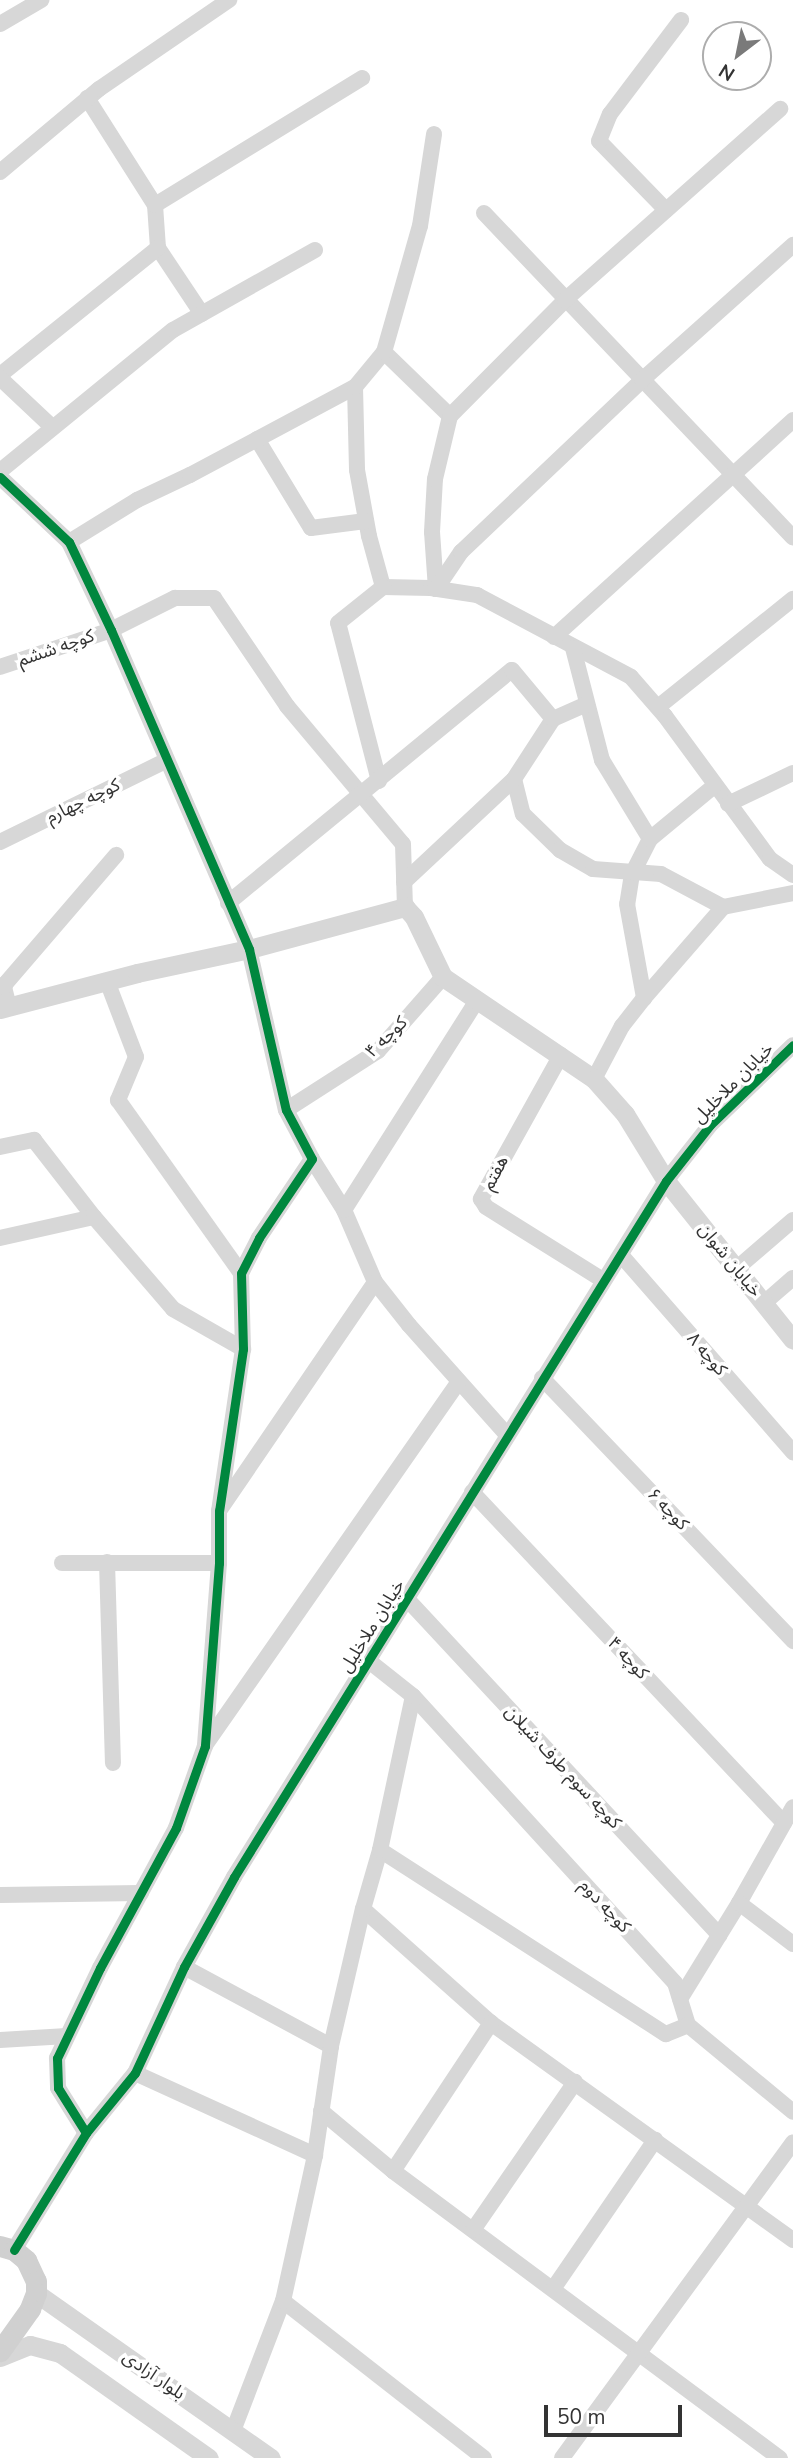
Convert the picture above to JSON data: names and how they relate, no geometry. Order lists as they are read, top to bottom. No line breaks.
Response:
{"streets":{"street":["کوچه ششم","کوچه چهارم","کوچه ۴","خیابان ملاخلیل","هفتم","خیابان شوان","کوچه ۸","کوچه ۶","کوچه سوم طرف شیلان","کوچه دوم","بلوار آزادی"]},"crossings":[["کوچه ۴","خیابان ملاخلیل"],["کوچه ۴","خیابان شوان"],["خیابان ملاخلیل","هفتم"],["خیابان ملاخلیل","خیابان شوان"],["خیابان ملاخلیل","کوچه ۸"],["خیابان ملاخلیل","کوچه ۶"],["خیابان ملاخلیل","کوچه سوم طرف شیلان"],["خیابان ملاخلیل","کوچه دوم"],["هفتم","خیابان شوان"]],"scale_bar":"50 m","north":"bottom left"}
